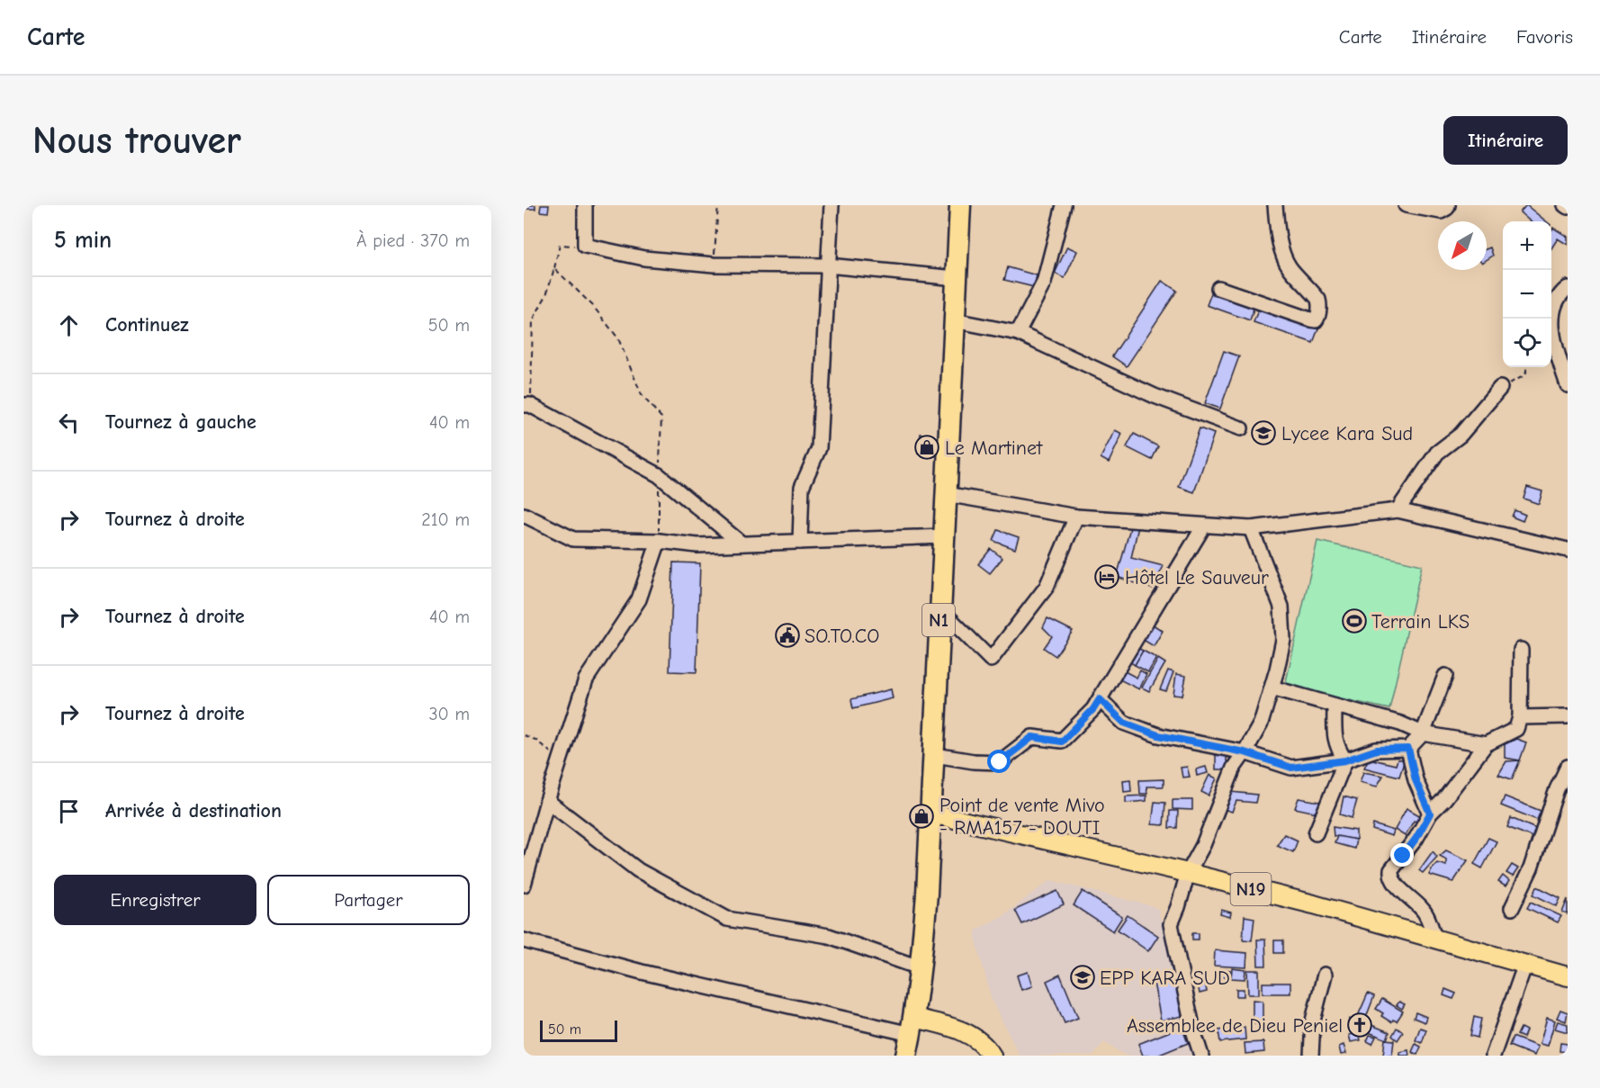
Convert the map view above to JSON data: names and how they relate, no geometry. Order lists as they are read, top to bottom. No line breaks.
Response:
{"streets":{"highway":["N1"],"main road":["N19"]},"crossings":[["N1","N19"]],"places":{"school or university":["Lycee Kara Sud","EPP KARA SUD"],"shop":["Le Martinet","Point de vente Mivo - RMA157 - DOUTI"],"hotel":["Hôtel Le Sauveur"],"sports":["Terrain LKS"],"public building":["SO.TO.CO"],"church":["Assemblee de Dieu Peniel"]},"scale_bar":"50 m","north":"bottom left","page":{"header":"Carte","nav":["Carte","Itinéraire","Favoris"],"buttons":["Itinéraire",["Enregistrer","Partager"]],"title":"Nous trouver","heading":["5 min","À pied · 370 m"],"map_buttons":["+","−"],"list":[["Continuez","50 m"],["Tournez à gauche","40 m"],["Tournez à droite","210 m"],["Tournez à droite","40 m"],["Tournez à droite","30 m"],"Arrivée à destination"],"scale":"50 m"}}
